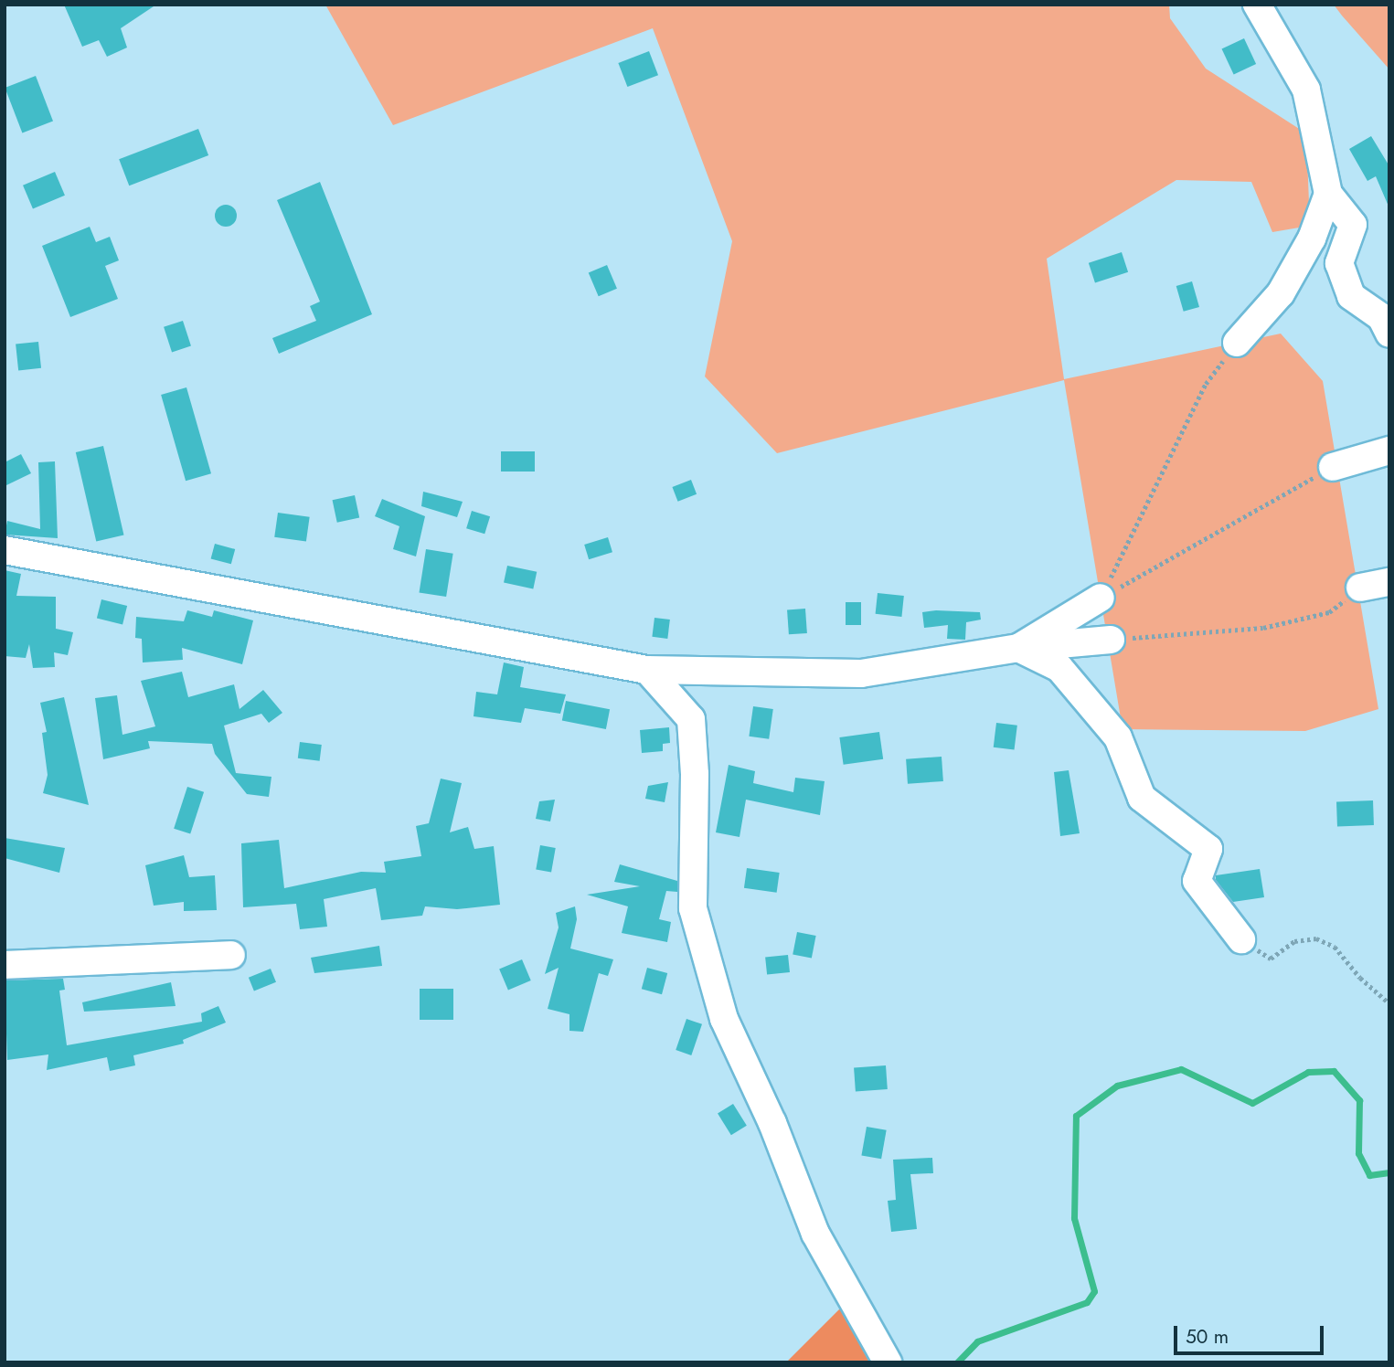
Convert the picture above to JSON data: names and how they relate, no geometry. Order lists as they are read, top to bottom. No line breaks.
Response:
{"scale_bar":"50 m"}
